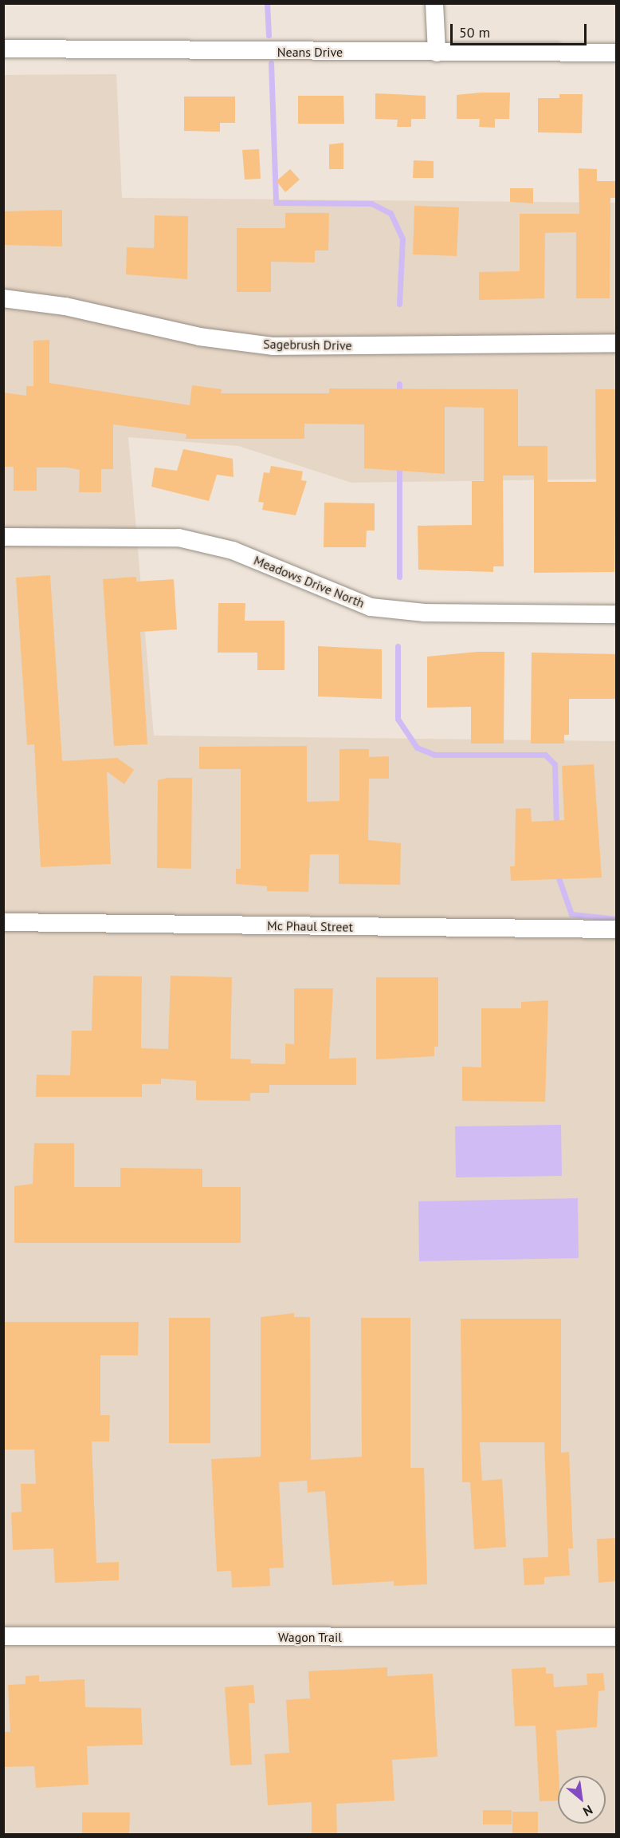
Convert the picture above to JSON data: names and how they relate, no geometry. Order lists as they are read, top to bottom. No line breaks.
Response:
{"streets":{"street":["Neans Drive","Sagebrush Drive","Meadows Drive North","Mc Phaul Street","Wagon Trail"]},"scale_bar":"50 m","north":"bottom right"}
